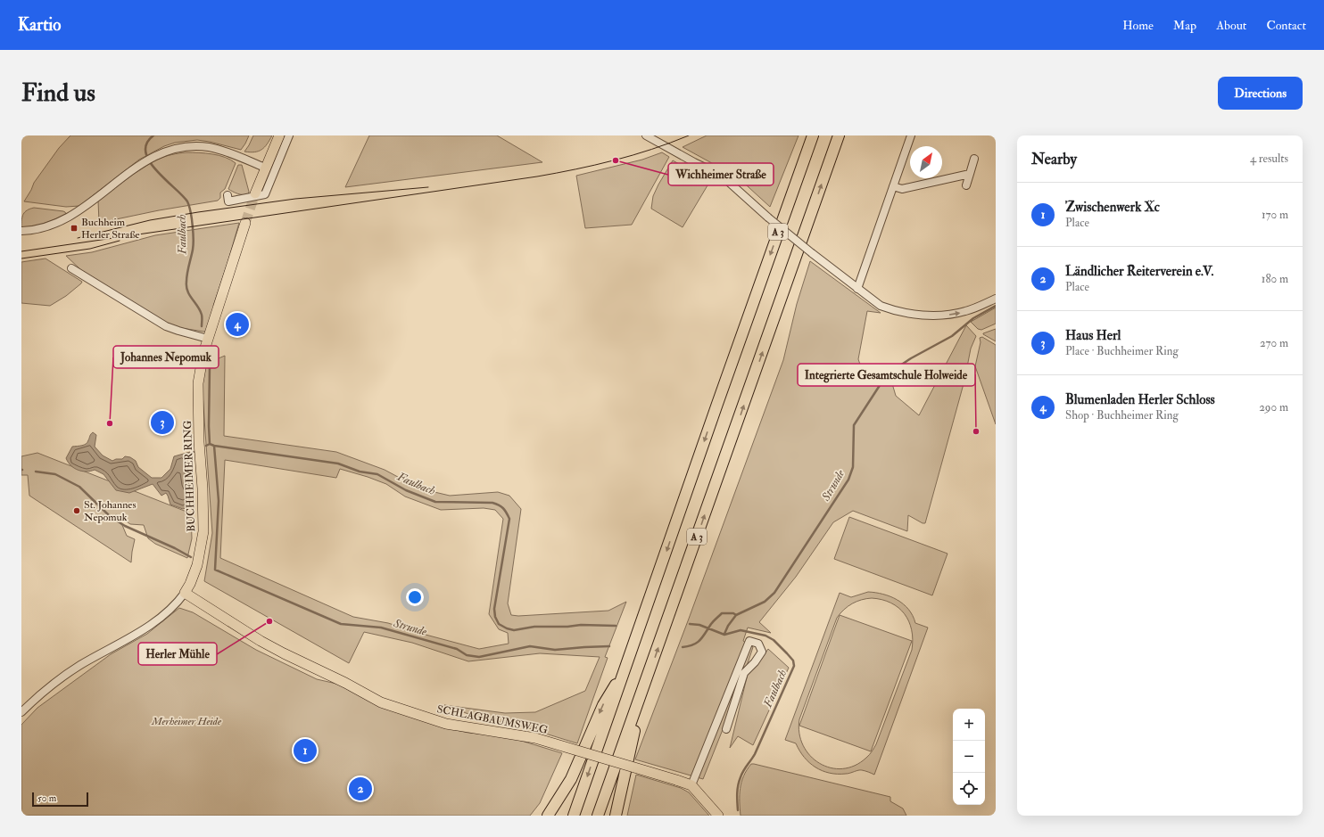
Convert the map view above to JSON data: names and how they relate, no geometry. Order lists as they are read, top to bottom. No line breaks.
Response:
{"streets":{"highway":["A 3"],"main road":["BUCHHEIMER RING","SCHLAGBAUMSWEG"]},"crossings":[["BUCHHEIMER RING","SCHLAGBAUMSWEG"]],"water":["Faulbach","Strunde"],"parks":["Merheimer Heide"],"places":{"other":["Wichheimer Straße","Johannes Nepomuk","Integrierte Gesamtschule Holweide","St. Johannes Nepomuk","Herler Mühle"],"transit":["Buchheim Herler Straße"]},"scale_bar":"50 m","north":"top right","page":{"header":"Kartio","nav":["Home","Map","About","Contact"],"buttons":"Directions","title":"Find us","heading":["Nearby","4 results"],"list":[{"mark":"1","name":"Zwischenwerk Xc","note":"Place","value":"170 m"},{"mark":"2","name":"Ländlicher Reiterverein e.V.","note":"Place","value":"180 m"},{"mark":"3","name":"Haus Herl","note":"Place · Buchheimer Ring","value":"270 m"},{"mark":"4","name":"Blumenladen Herler Schloss","note":"Shop · Buchheimer Ring","value":"290 m"}],"pins":["4","3","1","2"],"map_buttons":["+","−"],"scale":"50 m"}}
